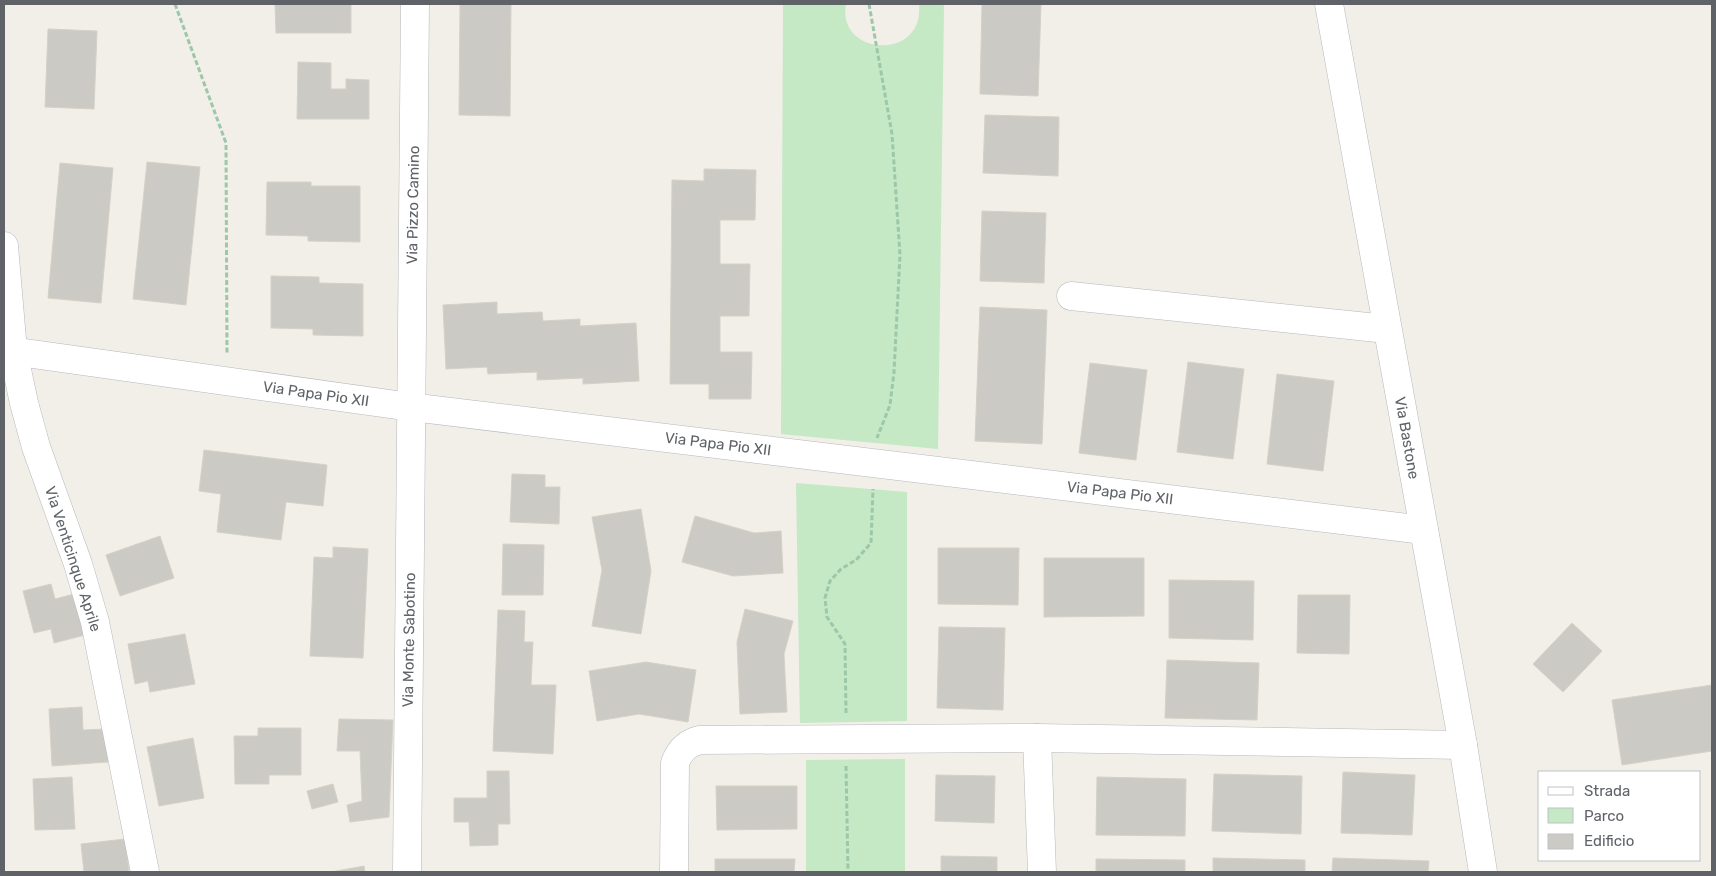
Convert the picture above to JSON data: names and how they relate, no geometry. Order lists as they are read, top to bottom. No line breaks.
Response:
{"streets":{"street":["Via Pizzo Camino","Via Papa Pio XII","Via Bastone","Via Venticinque Aprile","Via Monte Sabotino"]},"crossings":[["Via Pizzo Camino","Via Papa Pio XII"],["Via Pizzo Camino","Via Monte Sabotino"],["Via Papa Pio XII","Via Bastone"],["Via Papa Pio XII","Via Venticinque Aprile"],["Via Papa Pio XII","Via Monte Sabotino"]],"legend":["Strada","Parco","Edificio"]}
